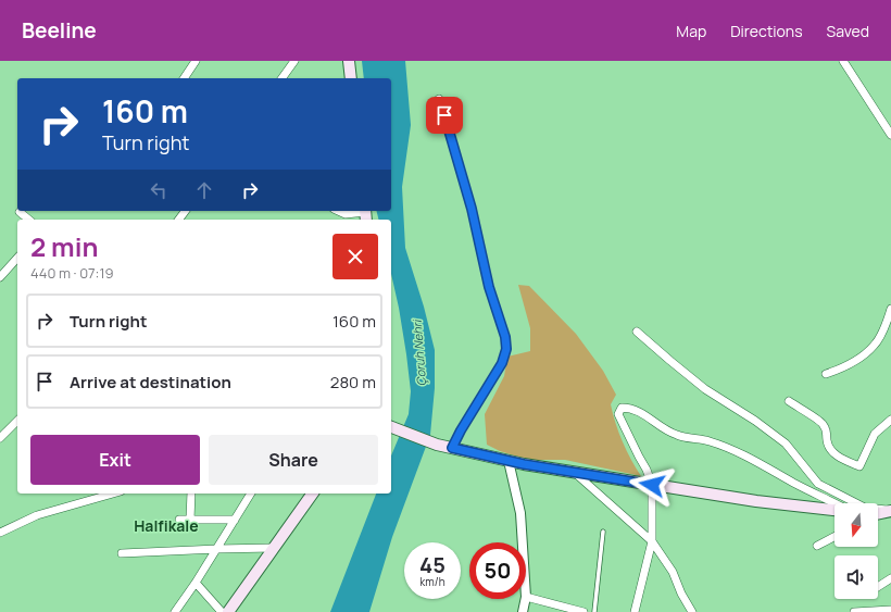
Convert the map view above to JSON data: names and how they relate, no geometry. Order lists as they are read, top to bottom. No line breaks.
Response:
{"districts":["Halfikale"],"water":["Çoruh Nehri"],"north":"bottom","page":{"header":"Beeline","nav":["Map","Directions","Saved"],"turn":["160 m","Turn right"],"heading":["2 min","440 m · 07:19"],"list":[{"name":"Turn right","value":"160 m"},{"name":"Arrive at destination","value":"280 m"}],"buttons":["Exit","Share"],"speed":"45 km/h","limit":"50"}}
